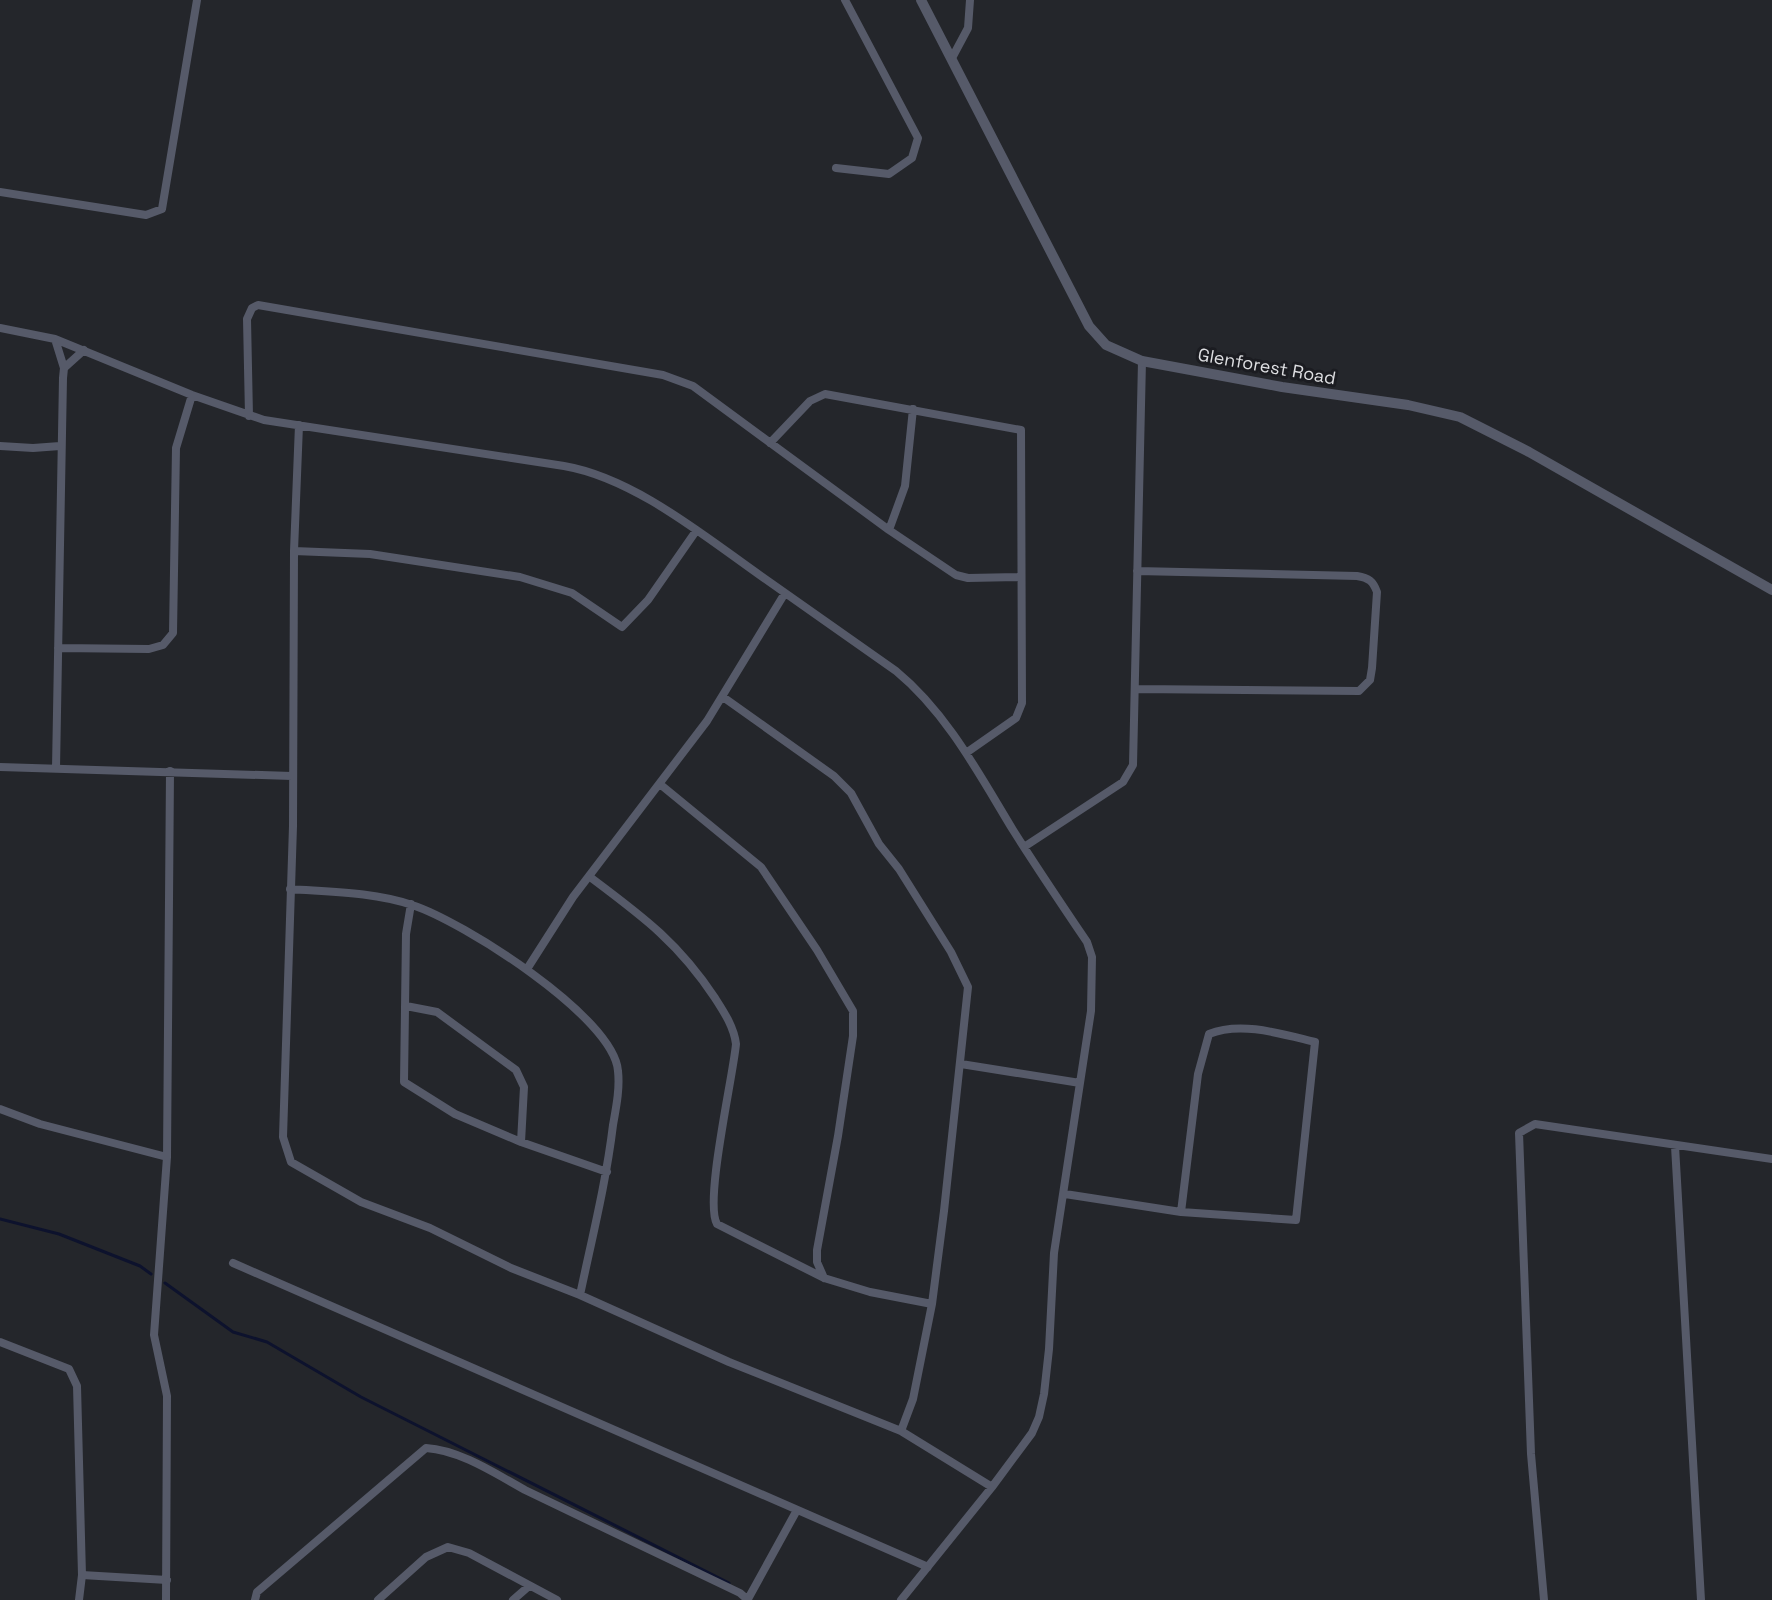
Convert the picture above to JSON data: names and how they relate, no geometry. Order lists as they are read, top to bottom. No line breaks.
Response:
{"streets":{"street":["Glenforest Road"]}}
